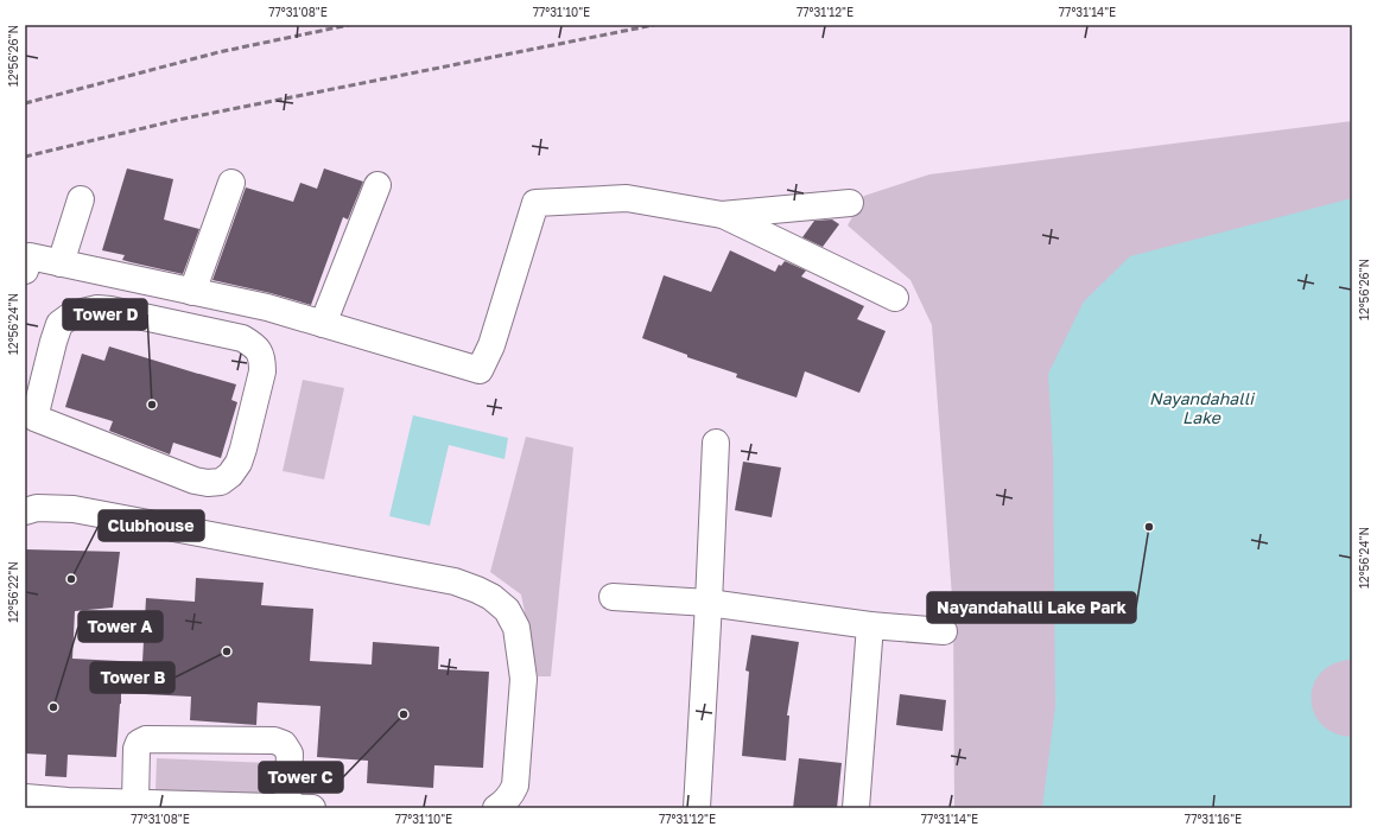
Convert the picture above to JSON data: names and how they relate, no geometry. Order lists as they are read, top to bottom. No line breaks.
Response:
{"water":["Nayandahalli Lake"],"places":["Tower D","Nayandahalli Lake Park","Clubhouse","Tower B","Tower A","Tower C"],"coordinates":["77°31'08\"E","77°31'10\"E","77°31'12\"E","77°31'14\"E","12°56'26\"N","12°56'24\"N","12°56'22\"N","77°31'16\"E"]}
